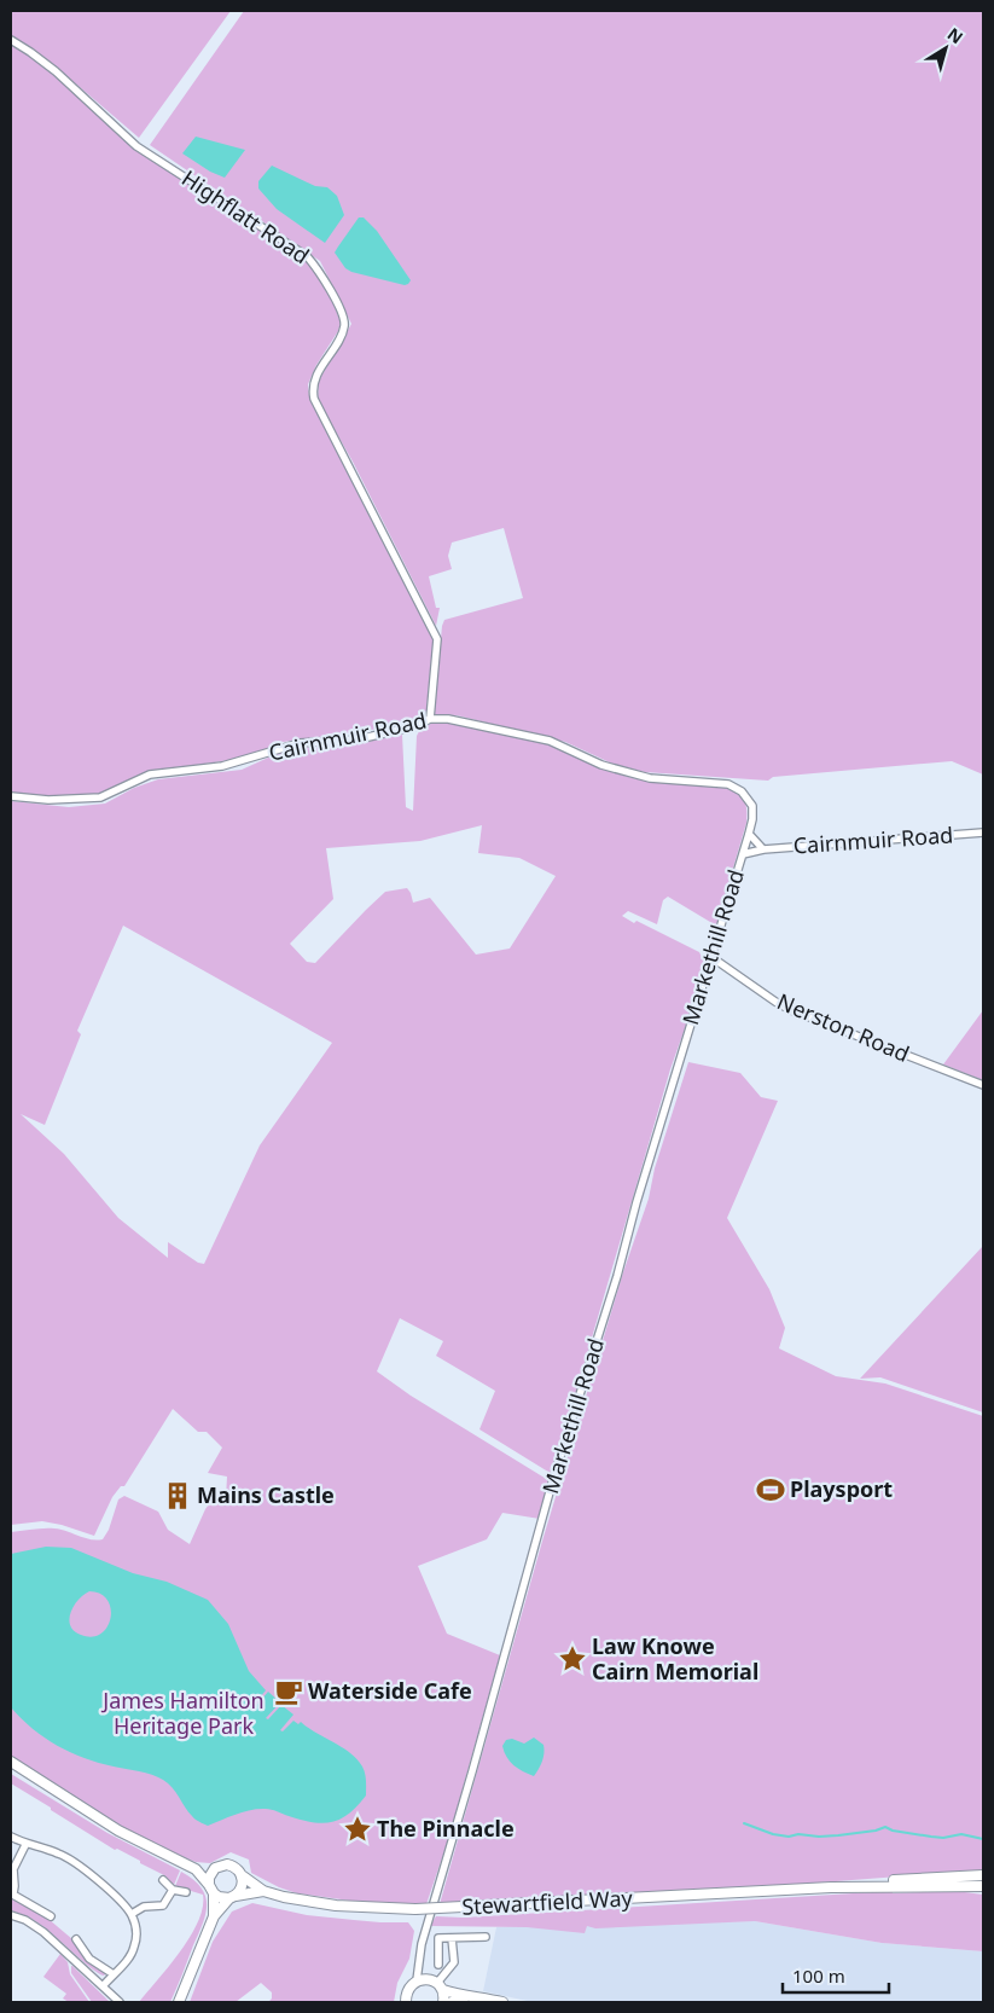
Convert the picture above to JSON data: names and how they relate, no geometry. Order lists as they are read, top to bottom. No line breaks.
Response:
{"streets":{"street":["Highflatt Road","Cairnmuir Road","Markethill Road","Nerston Road","Stewartfield Way"]},"crossings":[["Highflatt Road","Cairnmuir Road"],["Cairnmuir Road","Markethill Road"],["Markethill Road","Nerston Road"]],"parks":["James Hamilton Heritage Park"],"places":{"sports":["Playsport"],"building":["Mains Castle"],"place":["Law Knowe Cairn Memorial","The Pinnacle"],"cafe":["Waterside Cafe"]},"scale_bar":"100 m","north":"top right"}
